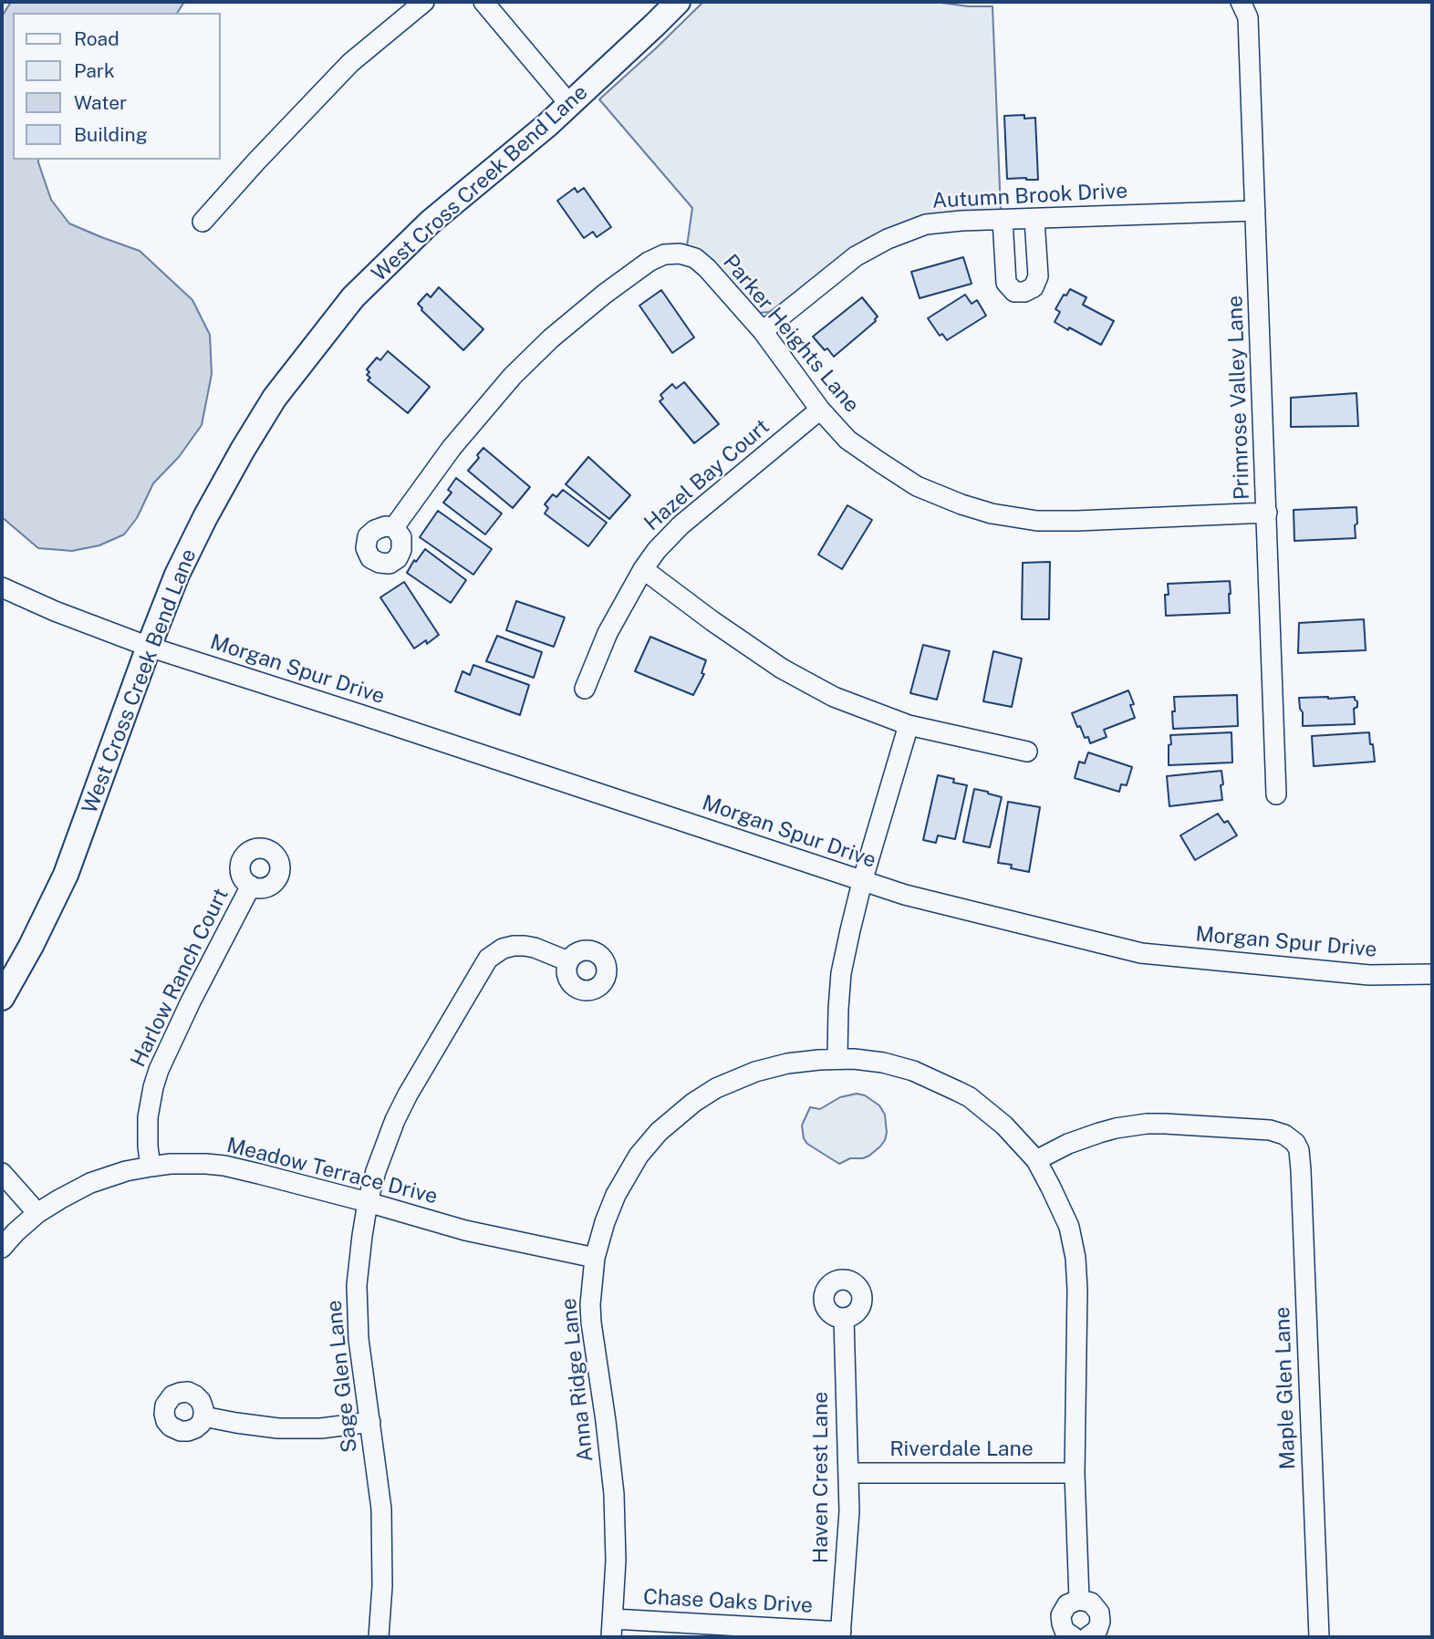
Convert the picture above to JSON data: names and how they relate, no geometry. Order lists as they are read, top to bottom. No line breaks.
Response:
{"streets":{"main road":["West Cross Creek Bend Lane"],"street":["Autumn Brook Drive","Parker Heights Lane","Primrose Valley Lane","Hazel Bay Court","Morgan Spur Drive","Harlow Ranch Court","Meadow Terrace Drive","Sage Glen Lane","Anna Ridge Lane","Maple Glen Lane","Riverdale Lane","Haven Crest Lane","Chase Oaks Drive"]},"crossings":[["West Cross Creek Bend Lane","Morgan Spur Drive"],["Autumn Brook Drive","Parker Heights Lane"],["Autumn Brook Drive","Primrose Valley Lane"],["Parker Heights Lane","Primrose Valley Lane"],["Parker Heights Lane","Hazel Bay Court"],["Harlow Ranch Court","Meadow Terrace Drive"],["Meadow Terrace Drive","Sage Glen Lane"],["Meadow Terrace Drive","Anna Ridge Lane"],["Anna Ridge Lane","Maple Glen Lane"],["Anna Ridge Lane","Riverdale Lane"],["Anna Ridge Lane","Chase Oaks Drive"],["Riverdale Lane","Haven Crest Lane"],["Haven Crest Lane","Chase Oaks Drive"]],"legend":["Road","Park","Water","Building"]}
